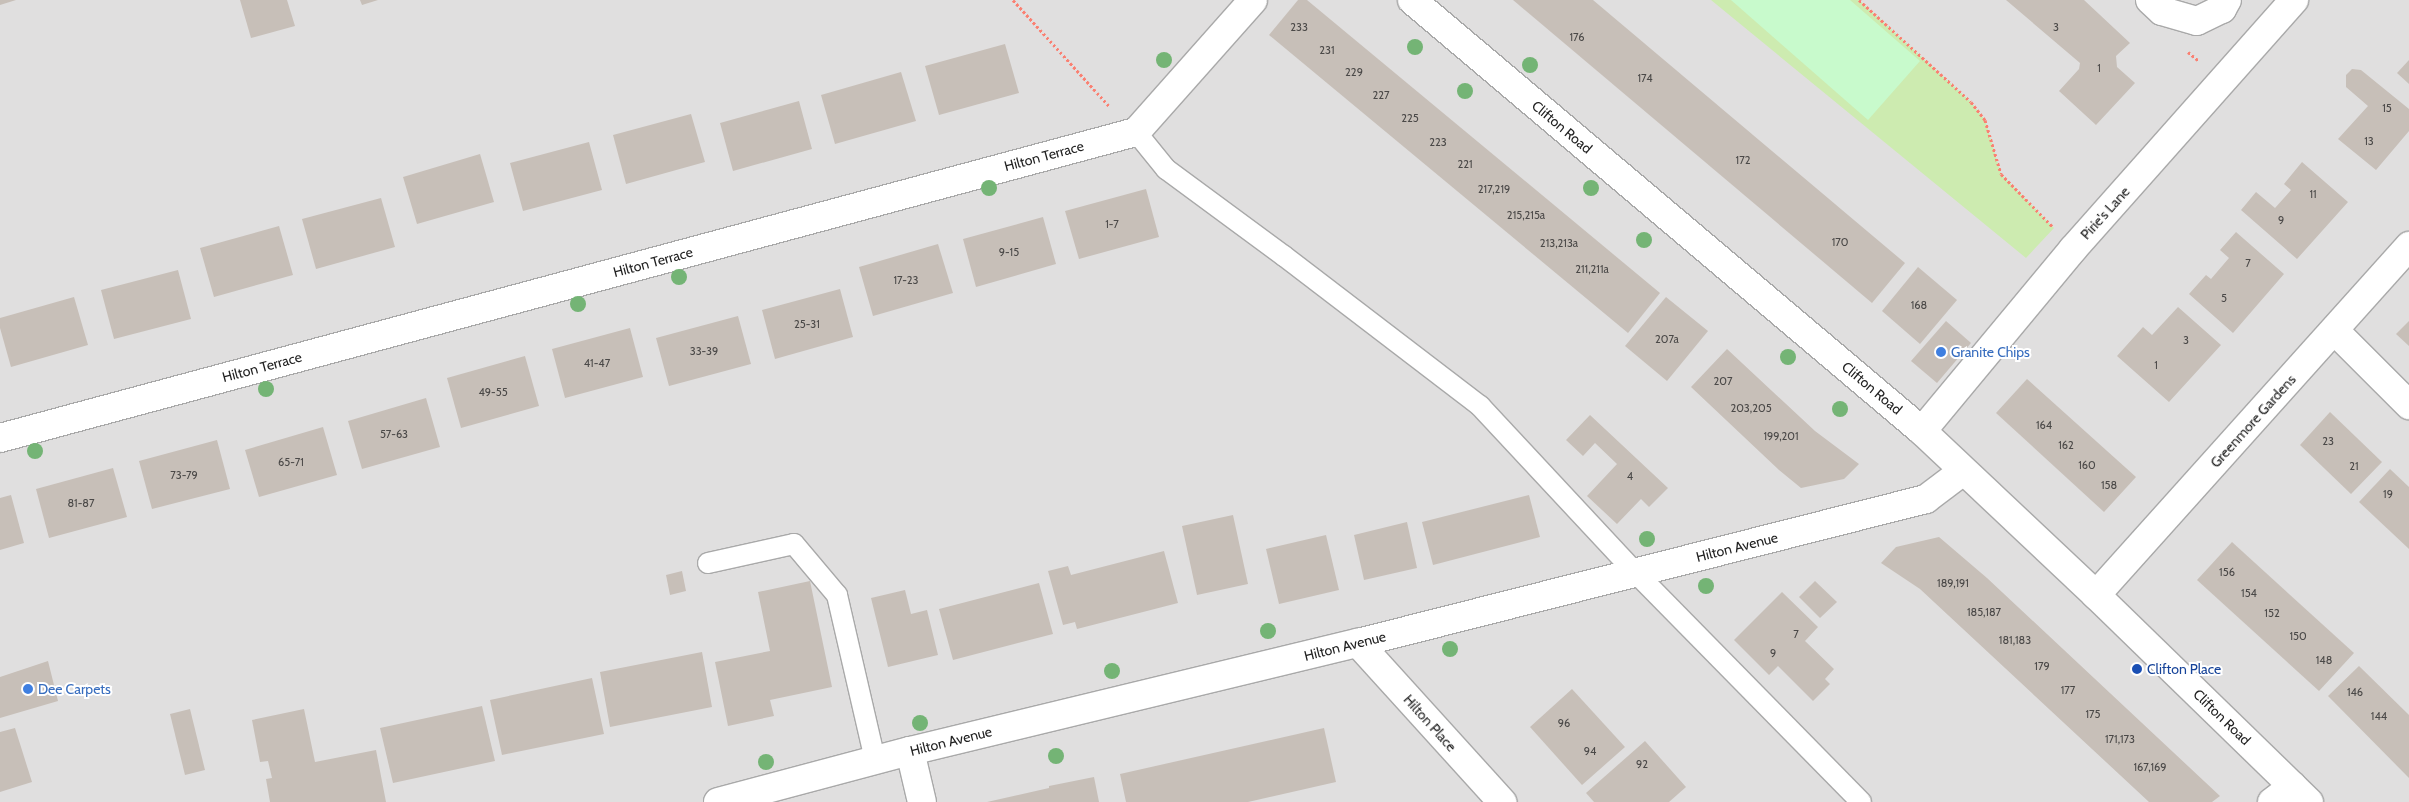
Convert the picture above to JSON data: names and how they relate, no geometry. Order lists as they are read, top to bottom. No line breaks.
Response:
{"streets":{"street":["Clifton Road","Hilton Terrace","Pirie's Lane","Greenmore Gardens","Hilton Avenue","Hilton Place"]},"crossings":[["Clifton Road","Pirie's Lane"],["Clifton Road","Greenmore Gardens"],["Clifton Road","Hilton Avenue"],["Hilton Avenue","Hilton Place"]],"places":["Granite Chips","Clifton Place","Dee Carpets"],"house_numbers":["233","3","176","231","1","229","174","227","15","225","13","223","172","221","217,219","11","215,215a","9","1-7","170","213,213a","9-15","7","211,211a","17-23","5","168","25-31","207a","3","33-39","41-47","1","207","49-55","203,205","164","57-63","199,201","23","162","65-71","160","21","73-79","4","158","19","81-87","156","189,191","154","185,187","152","7","150","181,183","9","148","179","177","146","175","144","96","171,173","94","92","167,169"]}
